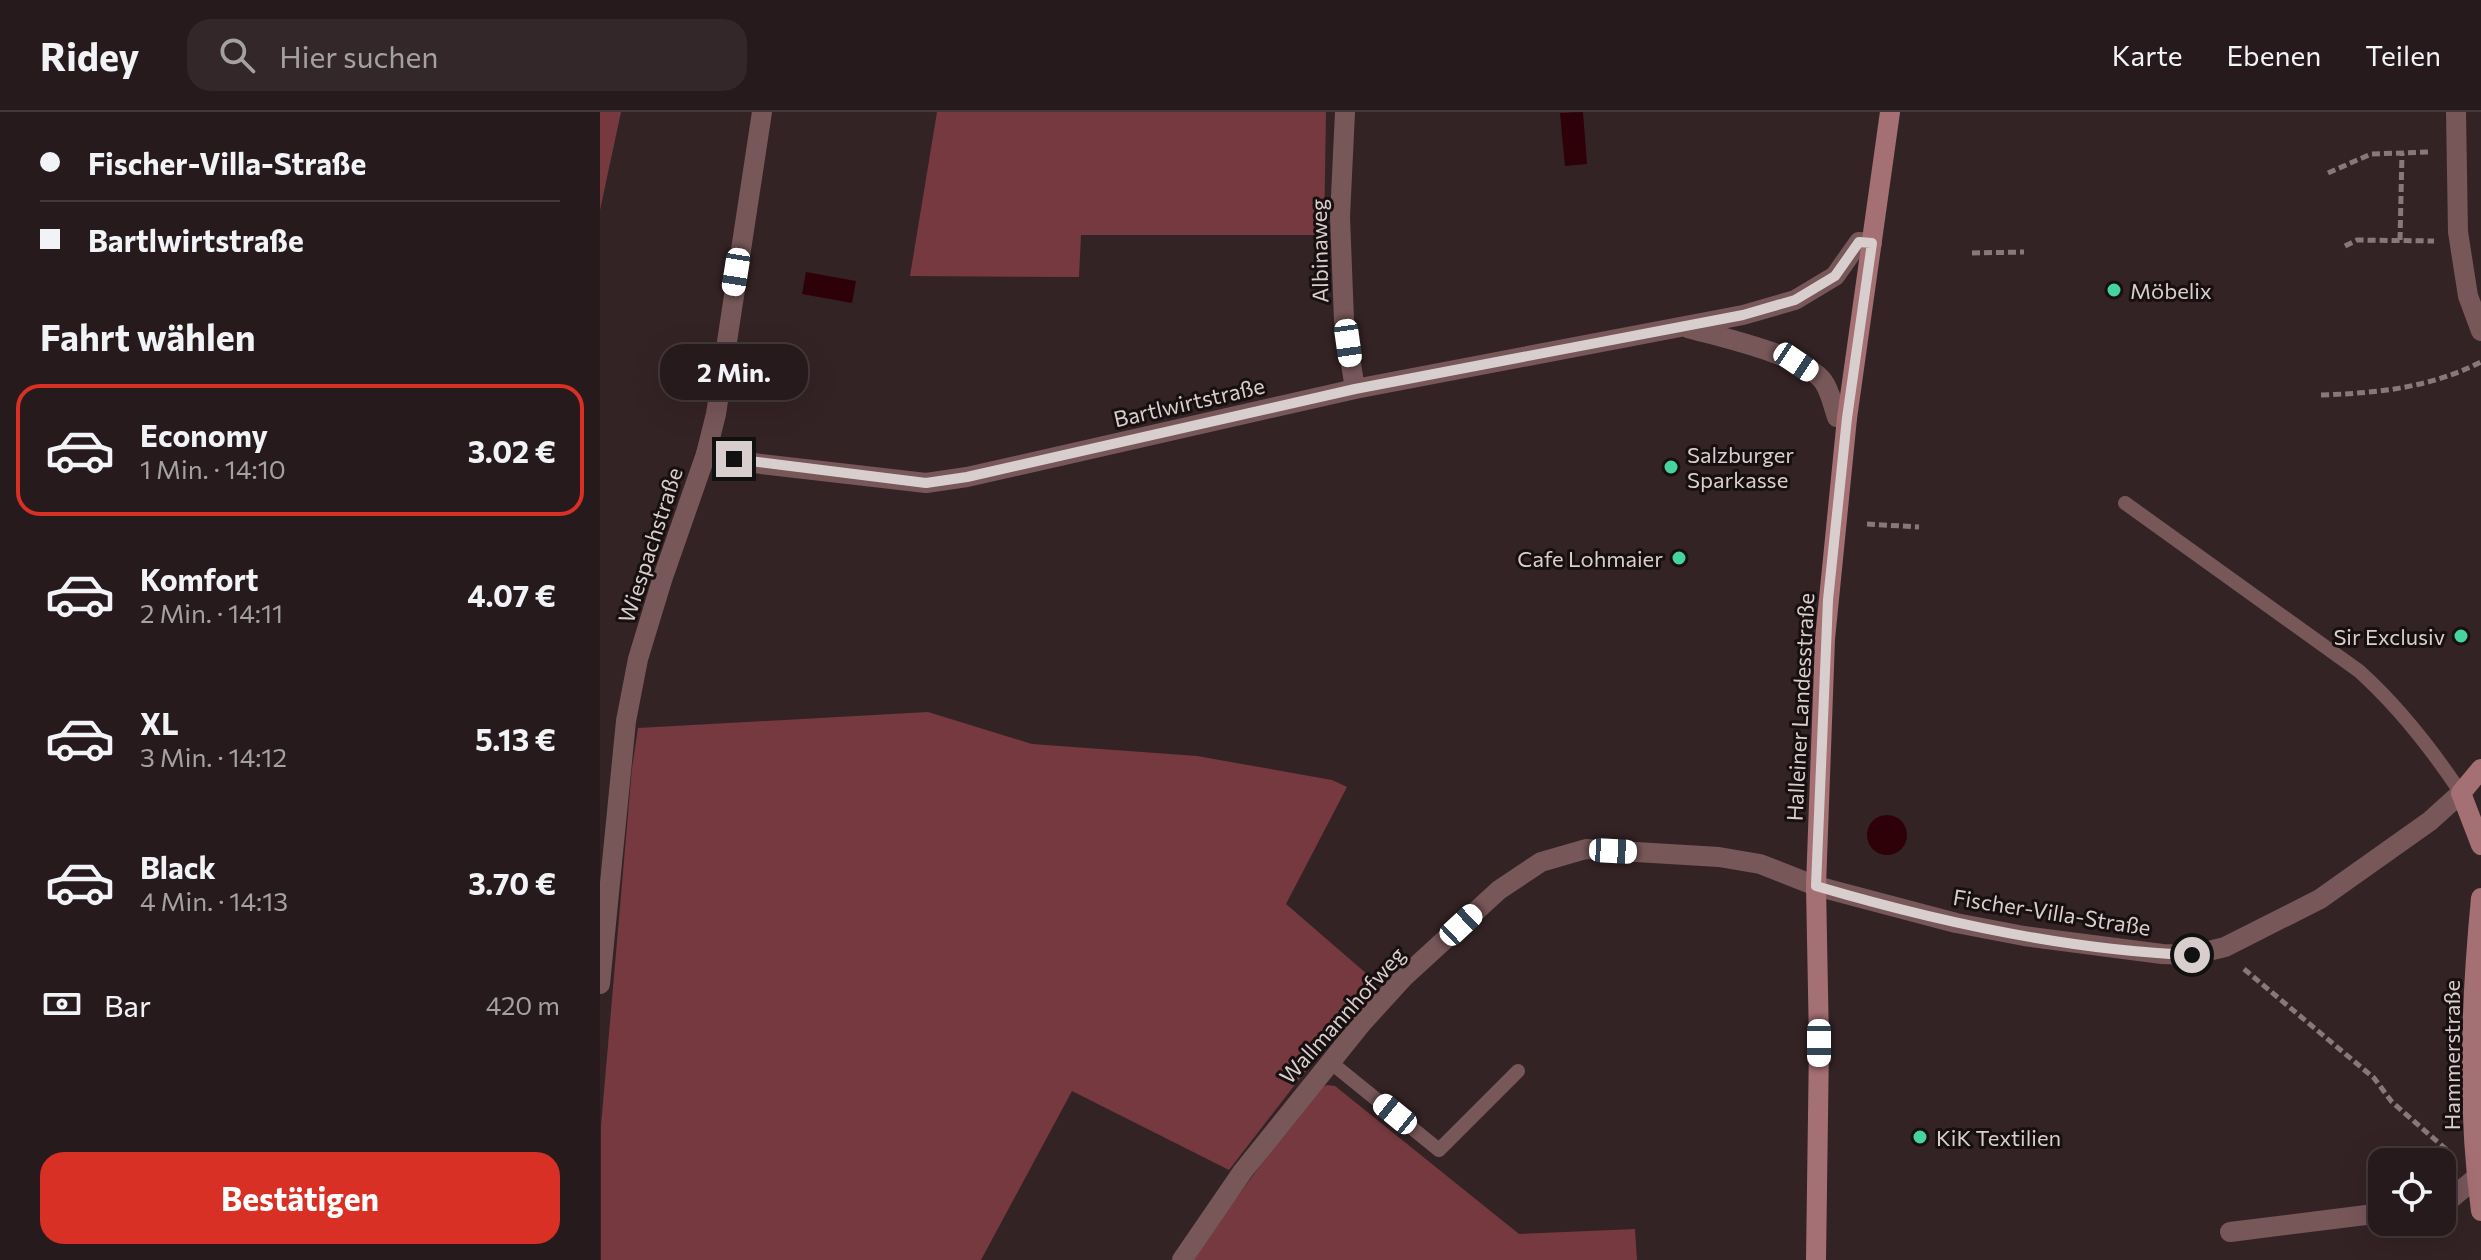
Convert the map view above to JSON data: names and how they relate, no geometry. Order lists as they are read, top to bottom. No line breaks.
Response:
{"streets":{"main road":["Halleiner Landesstraße","Hammerstraße"],"street":["Albinaweg","Bartlwirtstraße","Wiespachstraße","Fischer-Villa-Straße","Wallmannhofweg"]},"crossings":[["Albinaweg","Bartlwirtstraße"],["Bartlwirtstraße","Wiespachstraße"],["Bartlwirtstraße","Halleiner Landesstraße"],["Halleiner Landesstraße","Fischer-Villa-Straße"],["Halleiner Landesstraße","Wallmannhofweg"],["Fischer-Villa-Straße","Wallmannhofweg"]],"places":["Möbelix","Salzburger Sparkasse","Cafe Lohmaier","Sir Exclusiv","KiK Textilien"],"page":{"header":"Ridey","search":"Hier suchen","nav":["Karte","Ebenen","Teilen"],"banner":["Fischer-Villa-Straße","Bartlwirtstraße"],"heading":"Fahrt wählen","bubble":"2 Min.","list":[{"name":"Economy","note":"1 Min. · 14:10","value":"3.02 €"},{"name":"Komfort","note":"2 Min. · 14:11","value":"4.07 €"},{"name":"XL","note":"3 Min. · 14:12","value":"5.13 €"},{"name":"Black","note":"4 Min. · 14:13","value":"3.70 €"}],"pay":["Bar","420 m"],"buttons":"Bestätigen"}}
